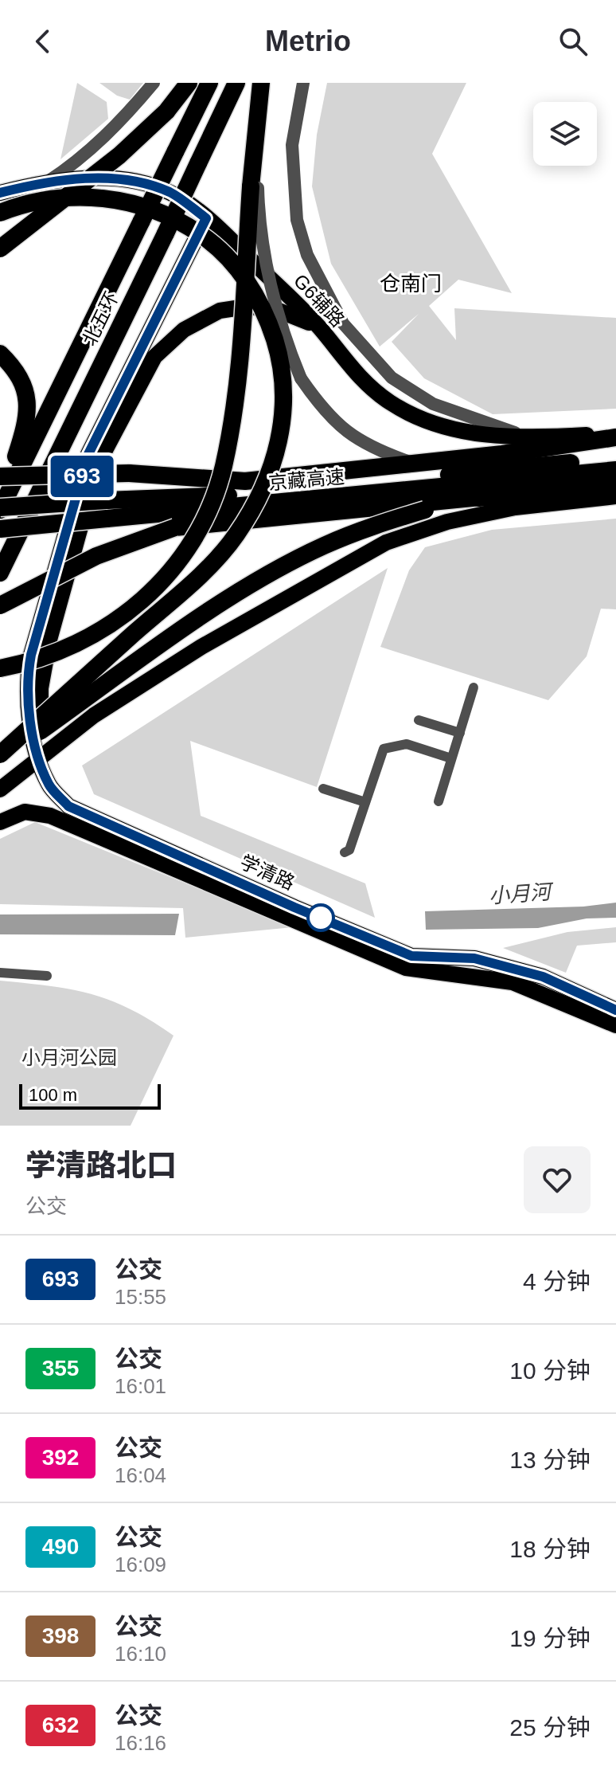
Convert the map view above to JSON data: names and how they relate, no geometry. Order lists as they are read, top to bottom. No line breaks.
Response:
{"streets":{"highway":["北五环","京藏高速"],"main road":["G6辅路","学清路"]},"crossings":[["G6辅路","学清路"],["北五环","京藏高速"]],"districts":["仓南门"],"water":["小月河"],"parks":["小月河公园"],"lines":["bus line 693"],"scale_bar":"100 m","page":{"header":"Metrio","on_map":"693","scale":"100 m","heading":["学清路北口","公交"],"list":[{"mark":"693","name":"公交","note":"15:55","value":"4 分钟"},{"mark":"355","name":"公交","note":"16:01","value":"10 分钟"},{"mark":"392","name":"公交","note":"16:04","value":"13 分钟"},{"mark":"490","name":"公交","note":"16:09","value":"18 分钟"},{"mark":"398","name":"公交","note":"16:10","value":"19 分钟"},{"mark":"632","name":"公交","note":"16:16","value":"25 分钟"}]}}
